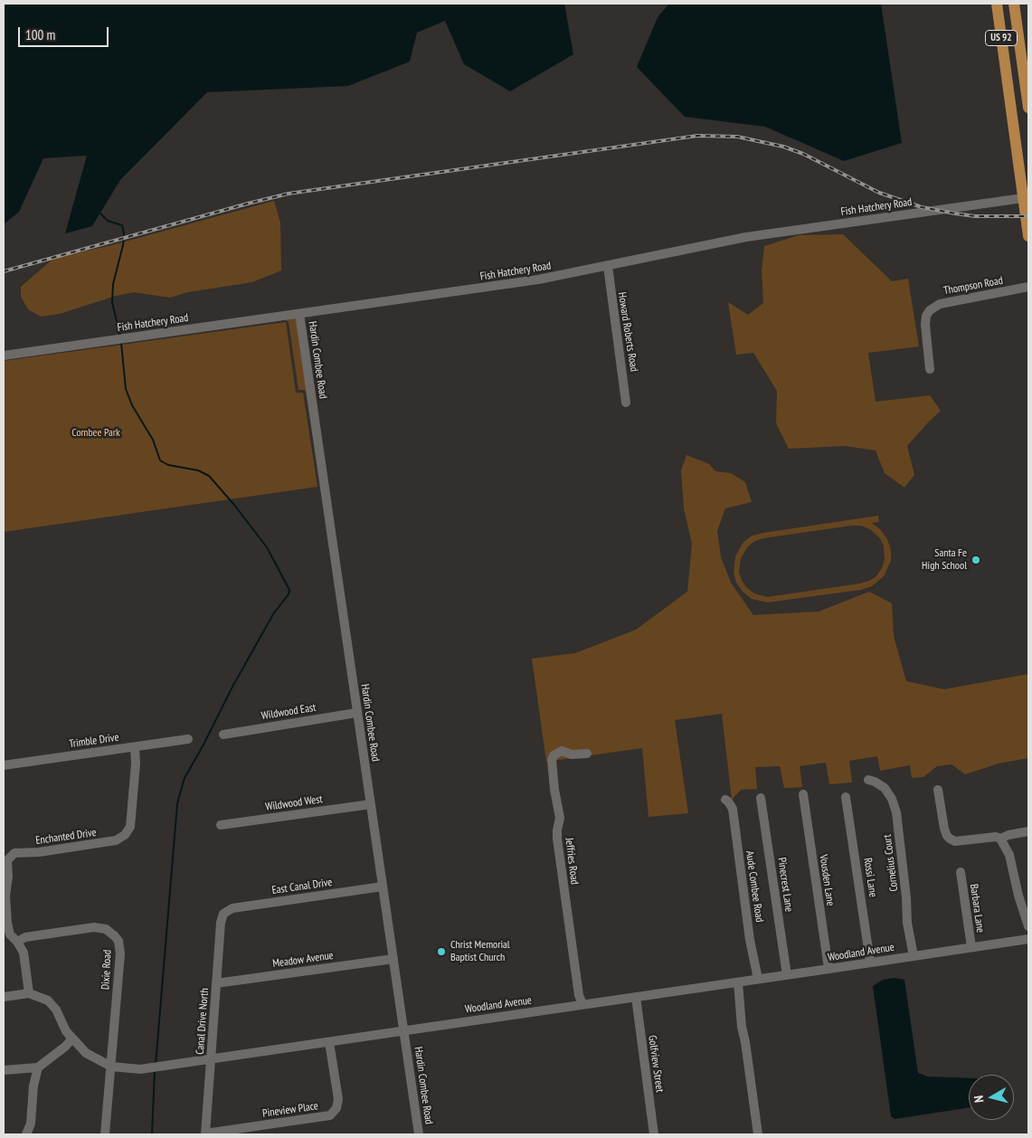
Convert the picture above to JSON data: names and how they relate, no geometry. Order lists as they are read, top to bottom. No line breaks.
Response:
{"streets":{"main road":["US 92"],"street":["Fish Hatchery Road","Thompson Road","Howard Roberts Road","Hardin Combee Road","Wildwood East","Trimble Drive","Wildwood West","Enchanted Drive","Jeffries Road","Cornelius Court","Rossi Lane","Vousden Lane","Pinecrest Lane","East Canal Drive","Aude Combee Road","Barbara Lane","Woodland Avenue","Meadow Avenue","Dixie Road","Canal Drive North","Golfview Street","Pineview Place"]},"crossings":[["US 92","Fish Hatchery Road"],["Fish Hatchery Road","Howard Roberts Road"],["Fish Hatchery Road","Hardin Combee Road"],["Hardin Combee Road","Wildwood East"],["Hardin Combee Road","Wildwood West"],["Hardin Combee Road","East Canal Drive"],["Hardin Combee Road","Woodland Avenue"],["Hardin Combee Road","Meadow Avenue"],["Trimble Drive","Enchanted Drive"],["Enchanted Drive","Dixie Road"],["Jeffries Road","Woodland Avenue"],["Cornelius Court","Woodland Avenue"],["Rossi Lane","Woodland Avenue"],["Vousden Lane","Woodland Avenue"],["Pinecrest Lane","Woodland Avenue"],["East Canal Drive","Canal Drive North"],["Aude Combee Road","Woodland Avenue"],["Barbara Lane","Woodland Avenue"],["Woodland Avenue","Dixie Road"],["Woodland Avenue","Canal Drive North"],["Woodland Avenue","Golfview Street"],["Woodland Avenue","Pineview Place"],["Meadow Avenue","Canal Drive North"],["Canal Drive North","Pineview Place"]],"parks":["Combee Park"],"places":["Santa Fe High School","Christ Memorial Baptist Church"],"scale_bar":"100 m","north":"left"}
